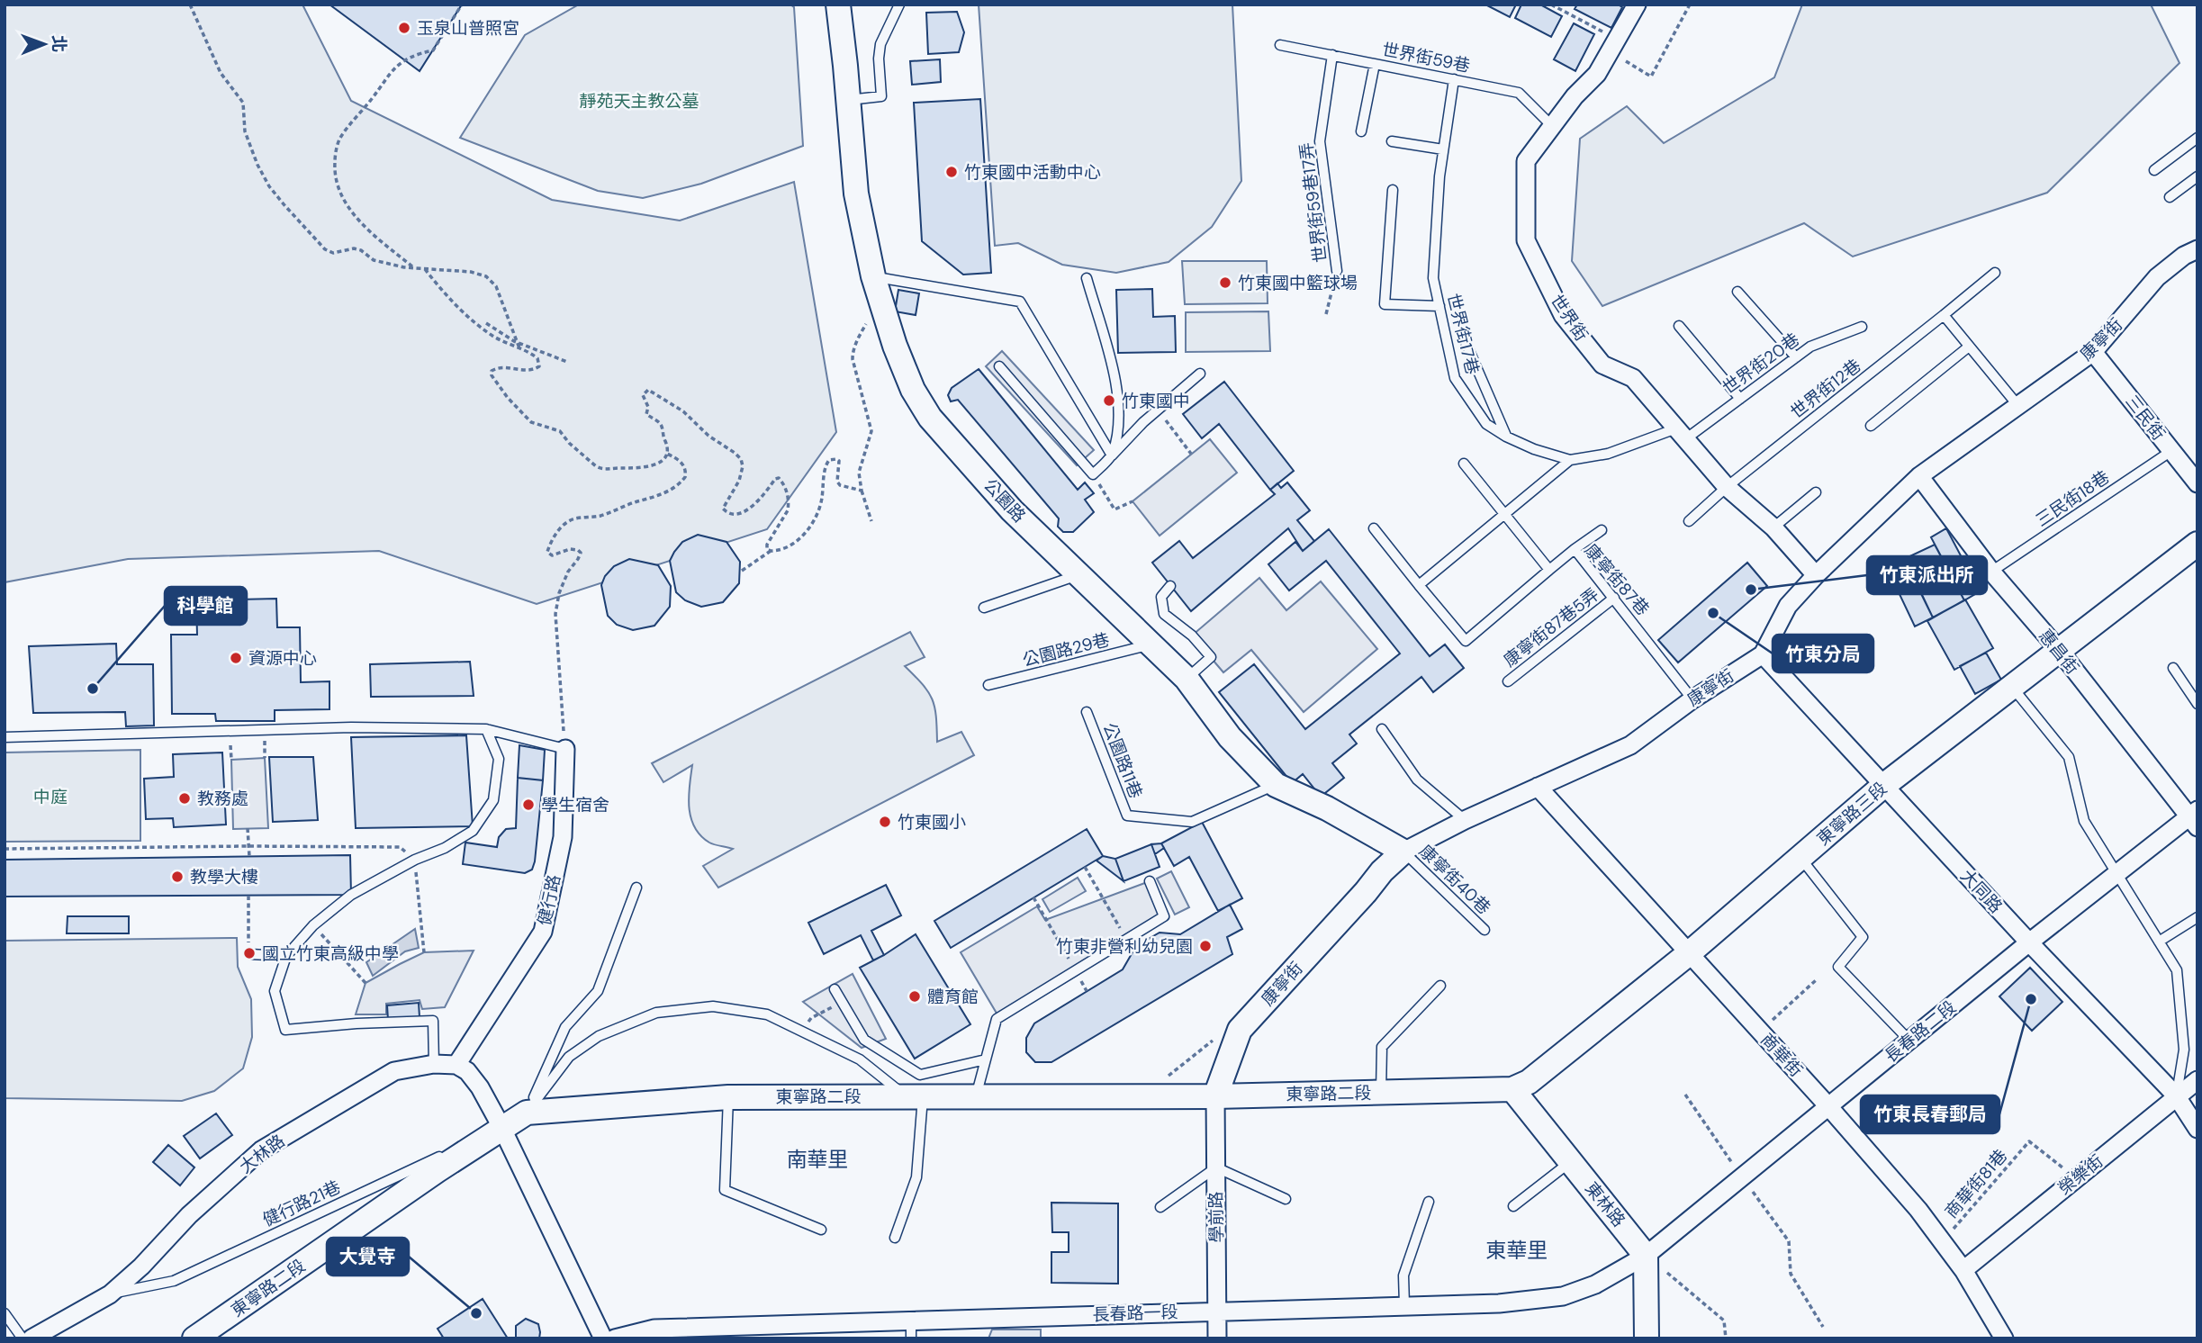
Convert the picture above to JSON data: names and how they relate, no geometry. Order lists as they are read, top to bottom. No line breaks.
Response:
{"streets":{"main road":["康寧街","公園路","東寧路三段","東寧路二段","東林路"],"street":["世界街","三民街","惠昌街","大同路","健行路","長春路二段","商華街","大林路","榮樂街","學前路","長春路一段"],"lane":["世界街59巷","世界街59巷17弄","世界街17巷","世界街20巷","世界街12巷","三民街18巷","康寧街87巷","康寧街87巷5弄","公園路29巷","公園路11巷","康寧街40巷","健行路21巷"],"path":["商華街81巷"]},"crossings":[["世界街59巷","世界街59巷17弄"],["世界街59巷","世界街"],["世界街59巷","世界街17巷"],["世界街","世界街17巷"],["世界街","康寧街"],["世界街","世界街20巷"],["世界街","世界街12巷"],["世界街17巷","世界街20巷"],["康寧街","三民街"],["康寧街","公園路"],["康寧街","康寧街87巷"],["康寧街","惠昌街"],["康寧街","康寧街40巷"],["康寧街","大同路"],["康寧街","商華街"],["康寧街","東寧路二段"],["康寧街","學前路"],["三民街","三民街18巷"],["三民街18巷","惠昌街"],["公園路","公園路29巷"],["公園路","公園路11巷"],["公園路","康寧街40巷"],["康寧街87巷","康寧街87巷5弄"],["惠昌街","東寧路三段"],["惠昌街","長春路二段"],["東寧路三段","大同路"],["東寧路三段","商華街"],["東寧路三段","東寧路二段"],["東寧路三段","東林路"],["大同路","長春路二段"],["大同路","榮樂街"],["健行路","大林路"],["長春路二段","商華街"],["長春路二段","東林路"],["長春路二段","長春路一段"],["商華街","榮樂街"],["商華街","商華街81巷"],["東寧路二段","健行路21巷"],["東寧路二段","東林路"],["東寧路二段","學前路"],["大林路","健行路21巷"],["榮樂街","商華街81巷"],["東林路","長春路一段"],["學前路","長春路一段"]],"districts":["南華里","東華里"],"parks":["靜苑天主教公墓","中庭"],"places":["玉泉山普照宮","竹東國中活動中心","竹東國中籃球場","竹東國中","竹東派出所","竹東分局","資源中心","科學館","教務處","學生宿舍","竹東國小","教學大樓","竹東非營利幼兒園","國立竹東高級中學","體育館","竹東長春郵局","大覺寺"],"north":"right"}
